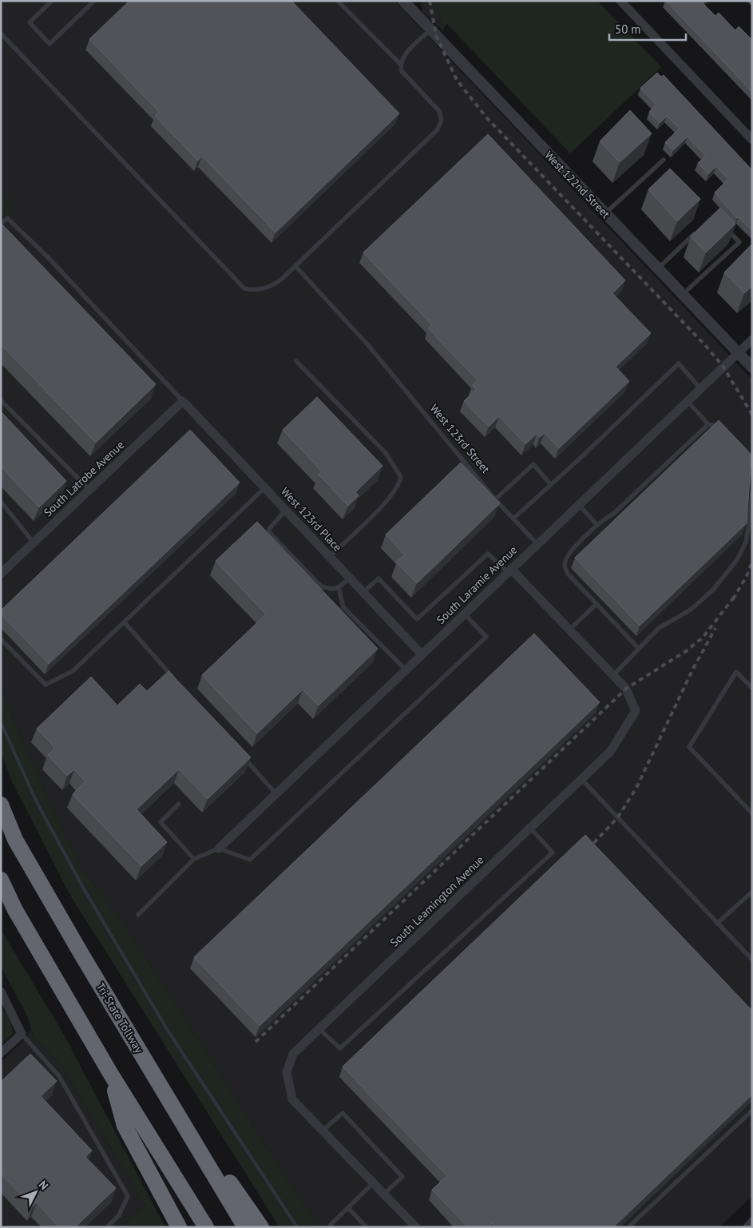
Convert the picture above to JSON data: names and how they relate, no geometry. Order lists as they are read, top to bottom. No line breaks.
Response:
{"streets":{"highway":["Tri-State Tollway"],"street":["West 122nd Street","South Latrobe Avenue","West 123rd Place","South Laramie Avenue","South Leamington Avenue"],"lane":["West 123rd Street"]},"crossings":[["West 122nd Street","South Laramie Avenue"],["West 123rd Street","South Laramie Avenue"],["South Latrobe Avenue","West 123rd Place"],["West 123rd Place","South Laramie Avenue"]],"scale_bar":"50 m","north":"top right"}
